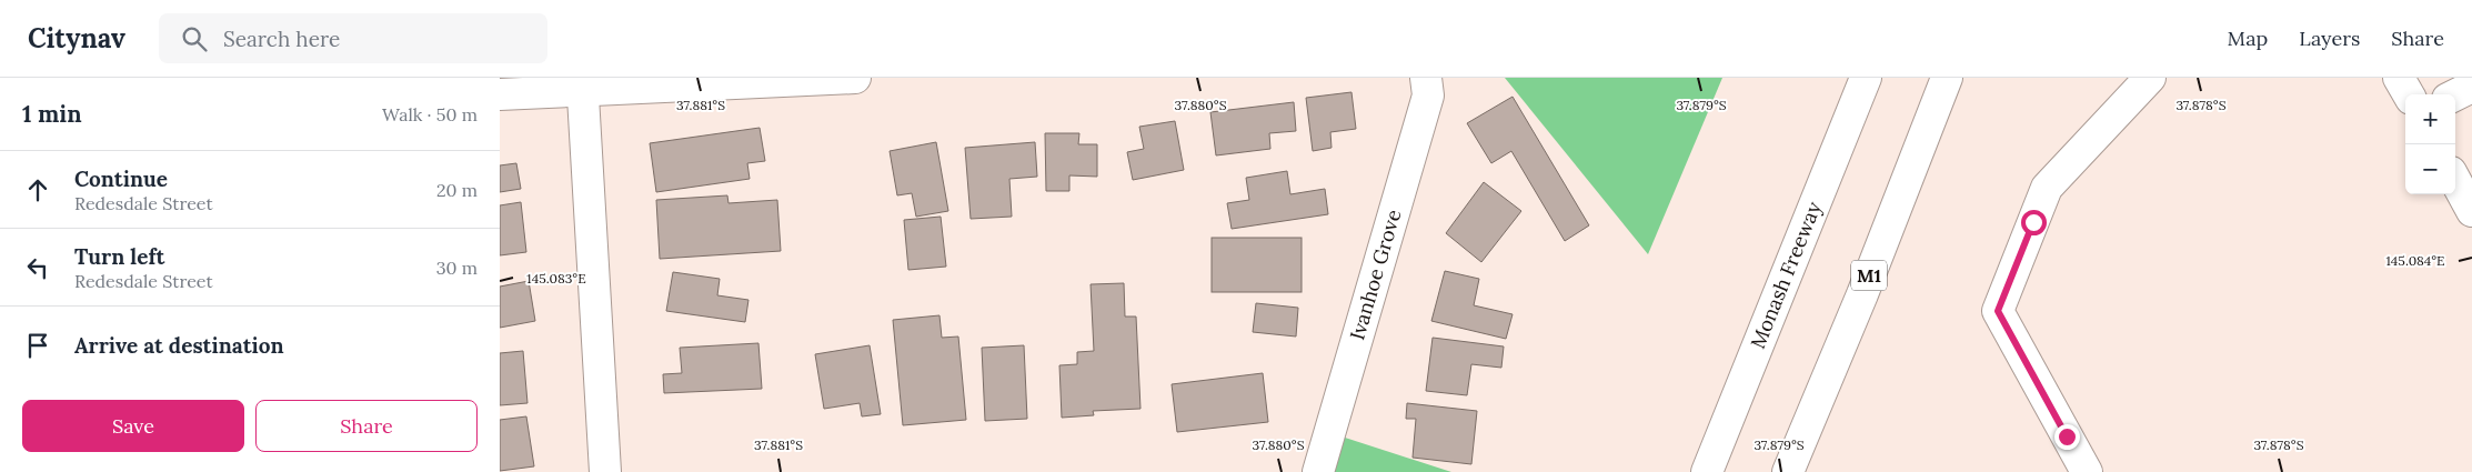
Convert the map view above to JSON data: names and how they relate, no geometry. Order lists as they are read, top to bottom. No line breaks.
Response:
{"streets":{"main road":["Ivanhoe Grove","Monash Freeway","M1"]},"page":{"header":"Citynav","search":"Search here","nav":["Map","Layers","Share"],"heading":["1 min","Walk · 50 m"],"map_buttons":["+","−"],"list":[["Continue","Redesdale Street","20 m"],["Turn left","Redesdale Street","30 m"],"Arrive at destination"],"buttons":["Save","Share"]},"coordinates":["37.881°S","37.880°S","37.879°S","37.878°S","145.084°E","145.083°E"]}
